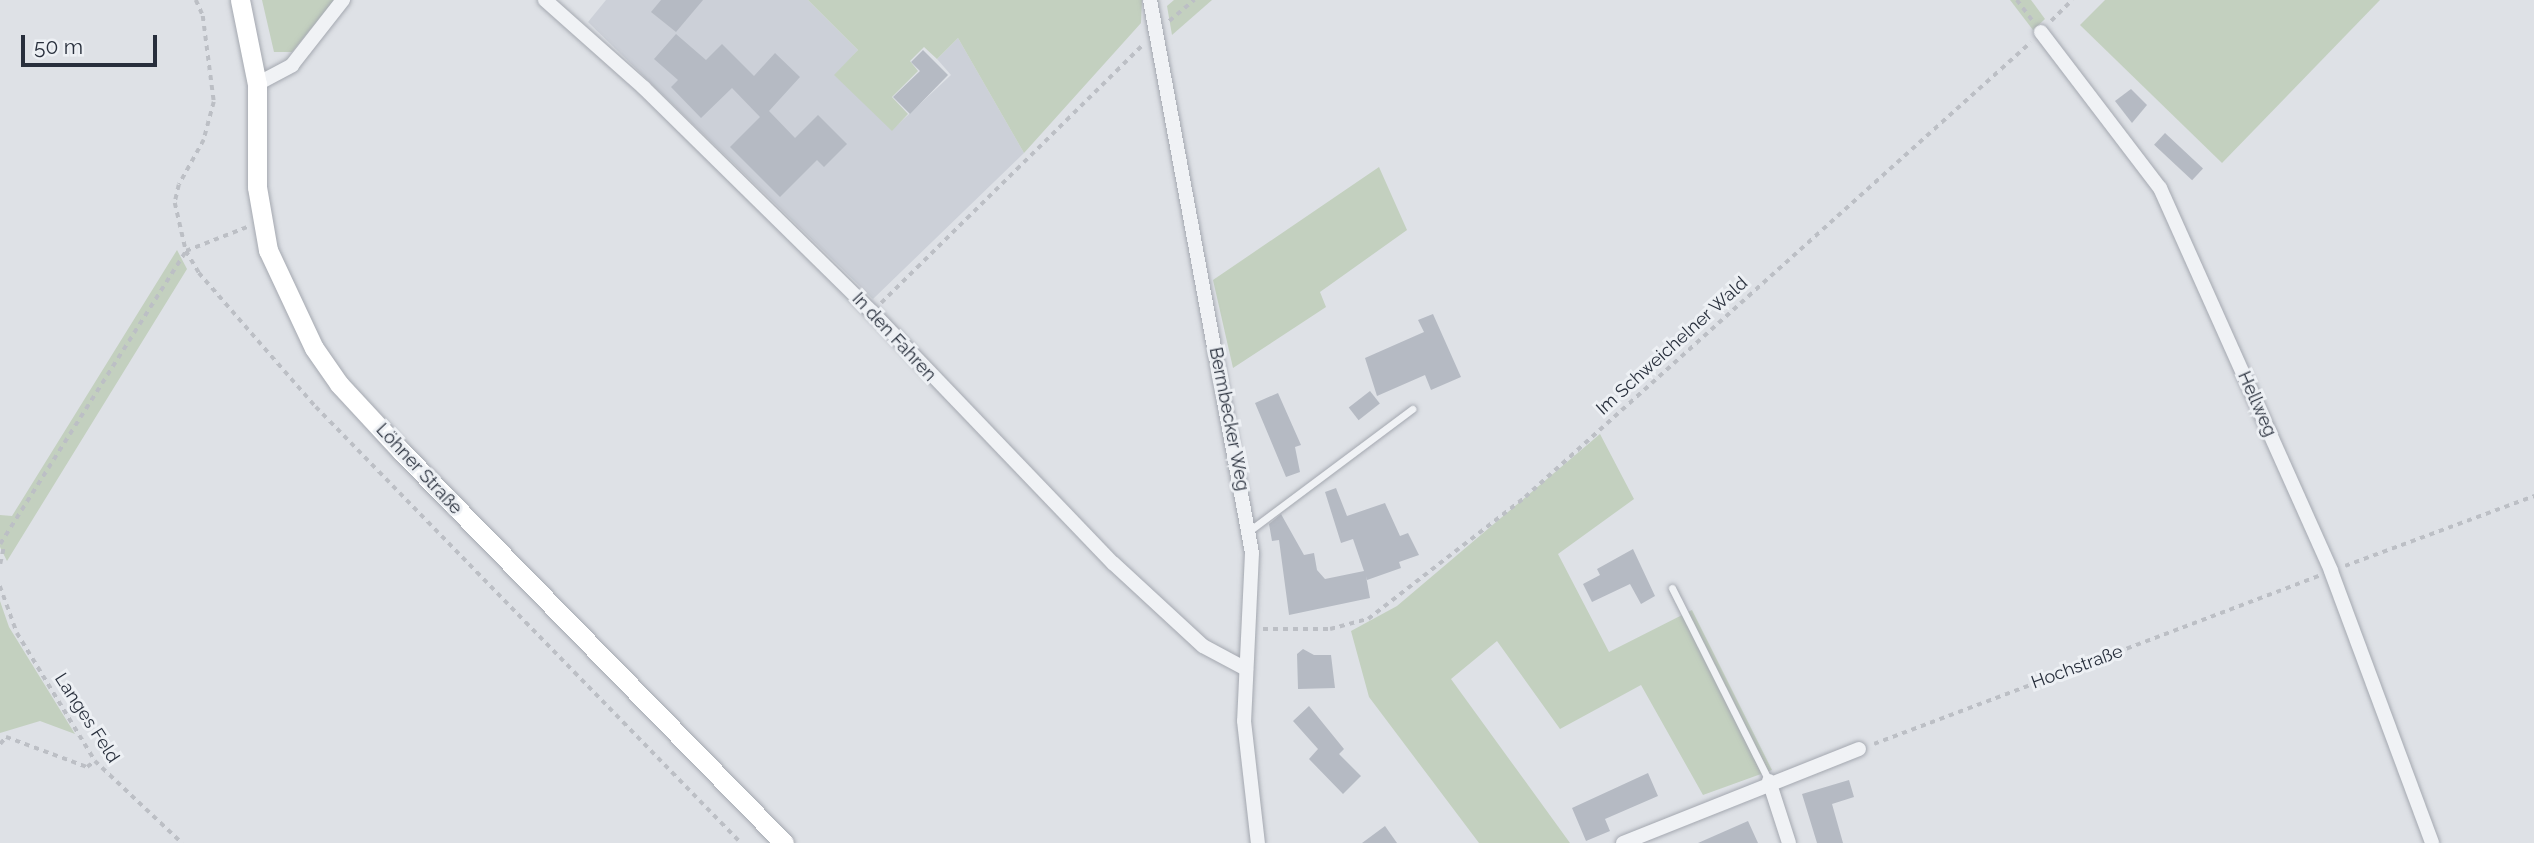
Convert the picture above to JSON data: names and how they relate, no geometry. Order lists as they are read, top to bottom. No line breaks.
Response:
{"streets":{"main road":["Löhner Straße"],"street":["In den Fahren","Hellweg","Bermbecker Weg"],"path":["Im Schweichelner Wald","Hochstraße","Langes Feld"]},"crossings":[["In den Fahren","Bermbecker Weg"],["Im Schweichelner Wald","Hellweg"],["Im Schweichelner Wald","Bermbecker Weg"],["Hellweg","Hochstraße"]],"scale_bar":"50 m"}
